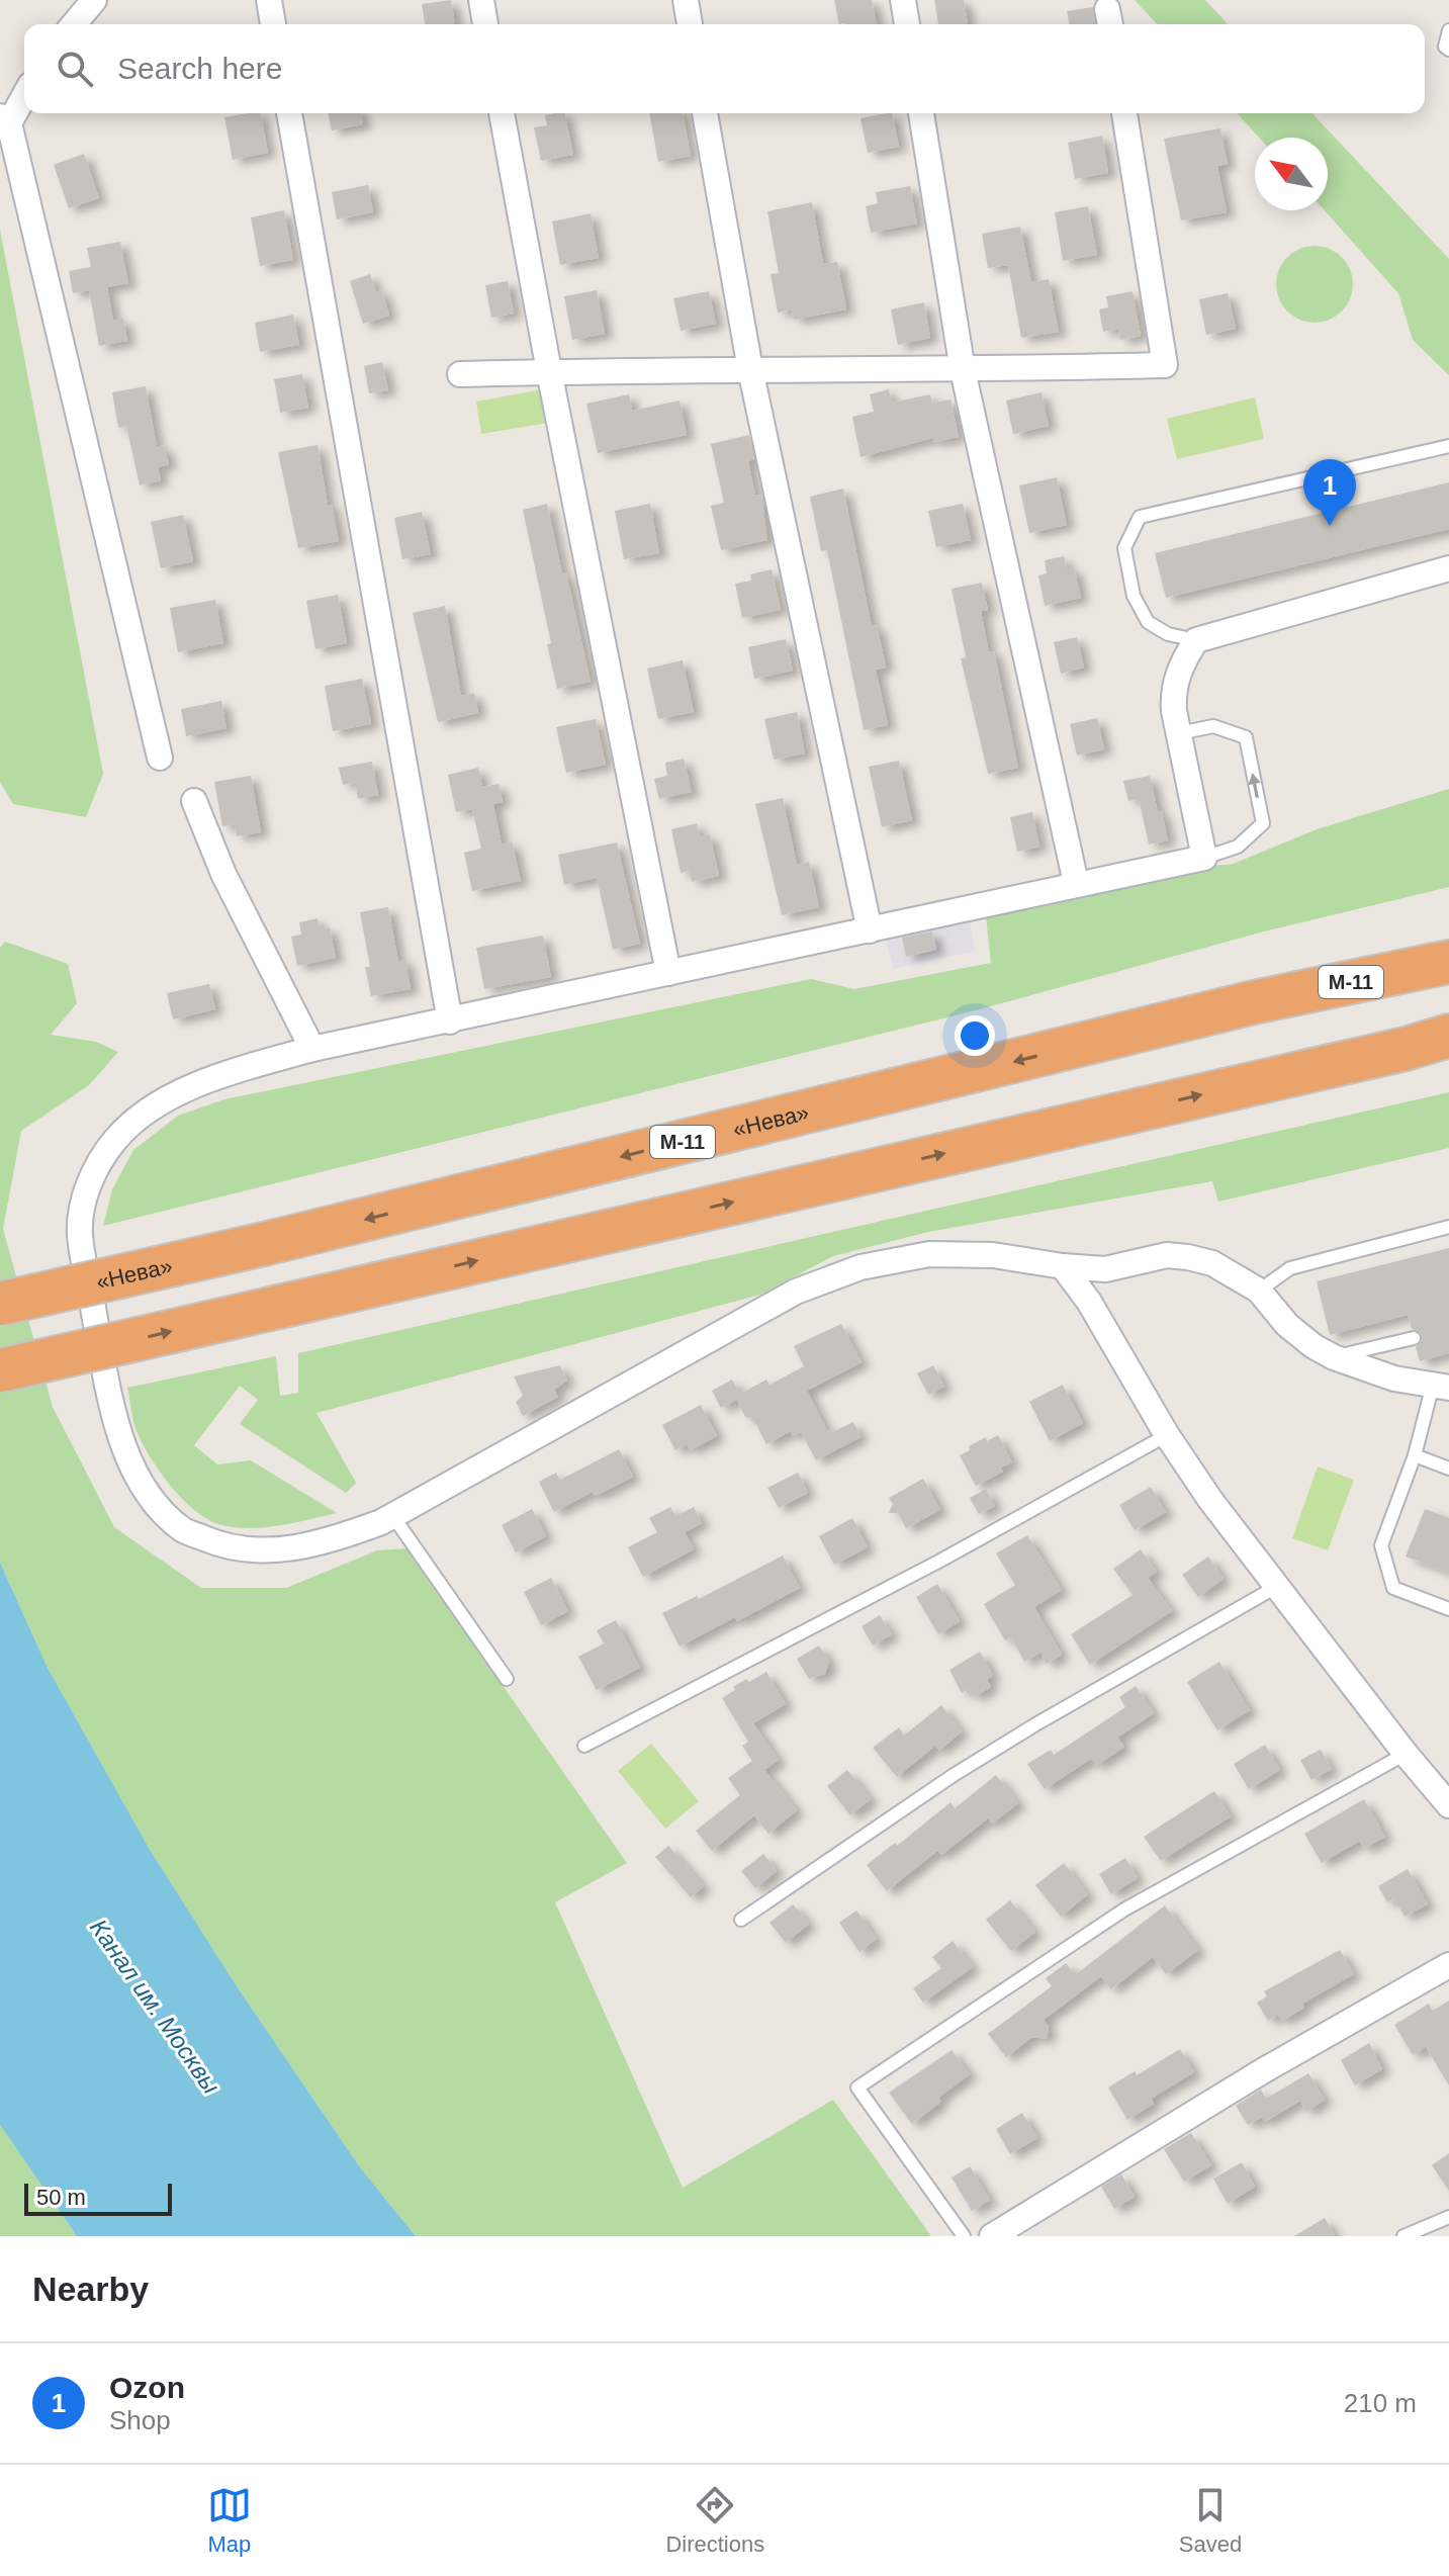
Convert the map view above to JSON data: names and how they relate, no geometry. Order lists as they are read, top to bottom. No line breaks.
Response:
{"streets":{"highway":["М-11","«Нева»"]},"water":["Канал им. Москвы"],"scale_bar":"50 m","north":"top left","page":{"search":"Search here","pins":"1","scale":"50 m","heading":"Nearby","list":[{"mark":"1","name":"Ozon","note":"Shop","value":"210 m"}],"nav":["Map","Directions","Saved"]}}
